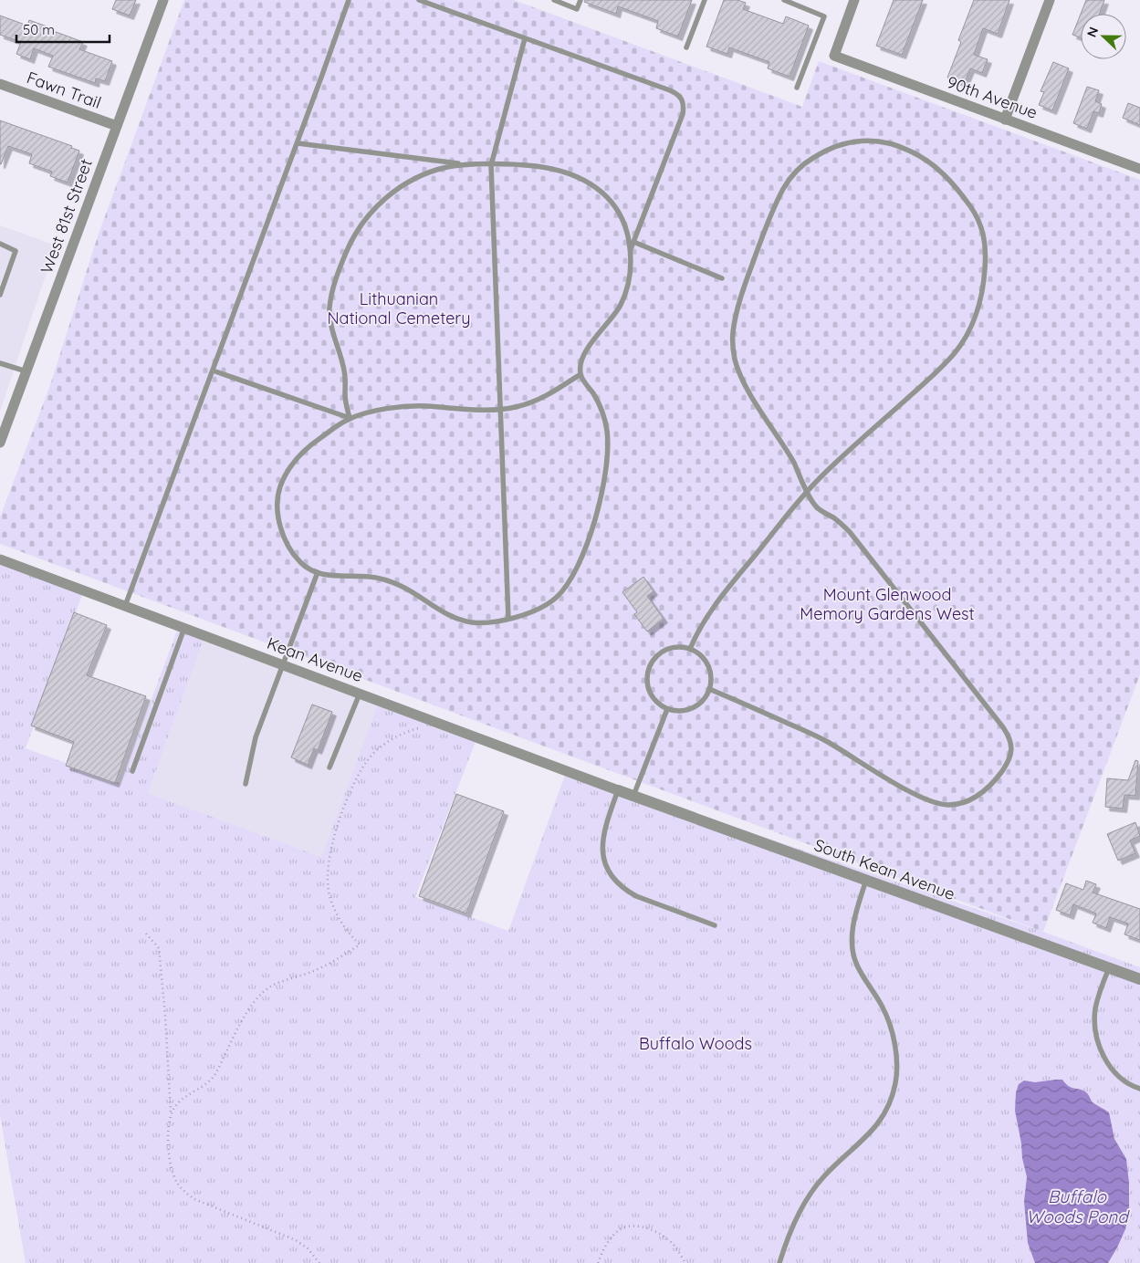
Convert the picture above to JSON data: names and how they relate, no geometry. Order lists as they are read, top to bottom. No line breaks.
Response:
{"streets":{"street":["Fawn Trail","90th Avenue","West 81st Street","Kean Avenue","South Kean Avenue"]},"crossings":[["Fawn Trail","West 81st Street"],["Kean Avenue","South Kean Avenue"]],"water":["Buffalo Woods Pond"],"parks":["Lithuanian National Cemetery","Mount Glenwood Memory Gardens West","Buffalo Woods"],"scale_bar":"50 m","north":"left"}
